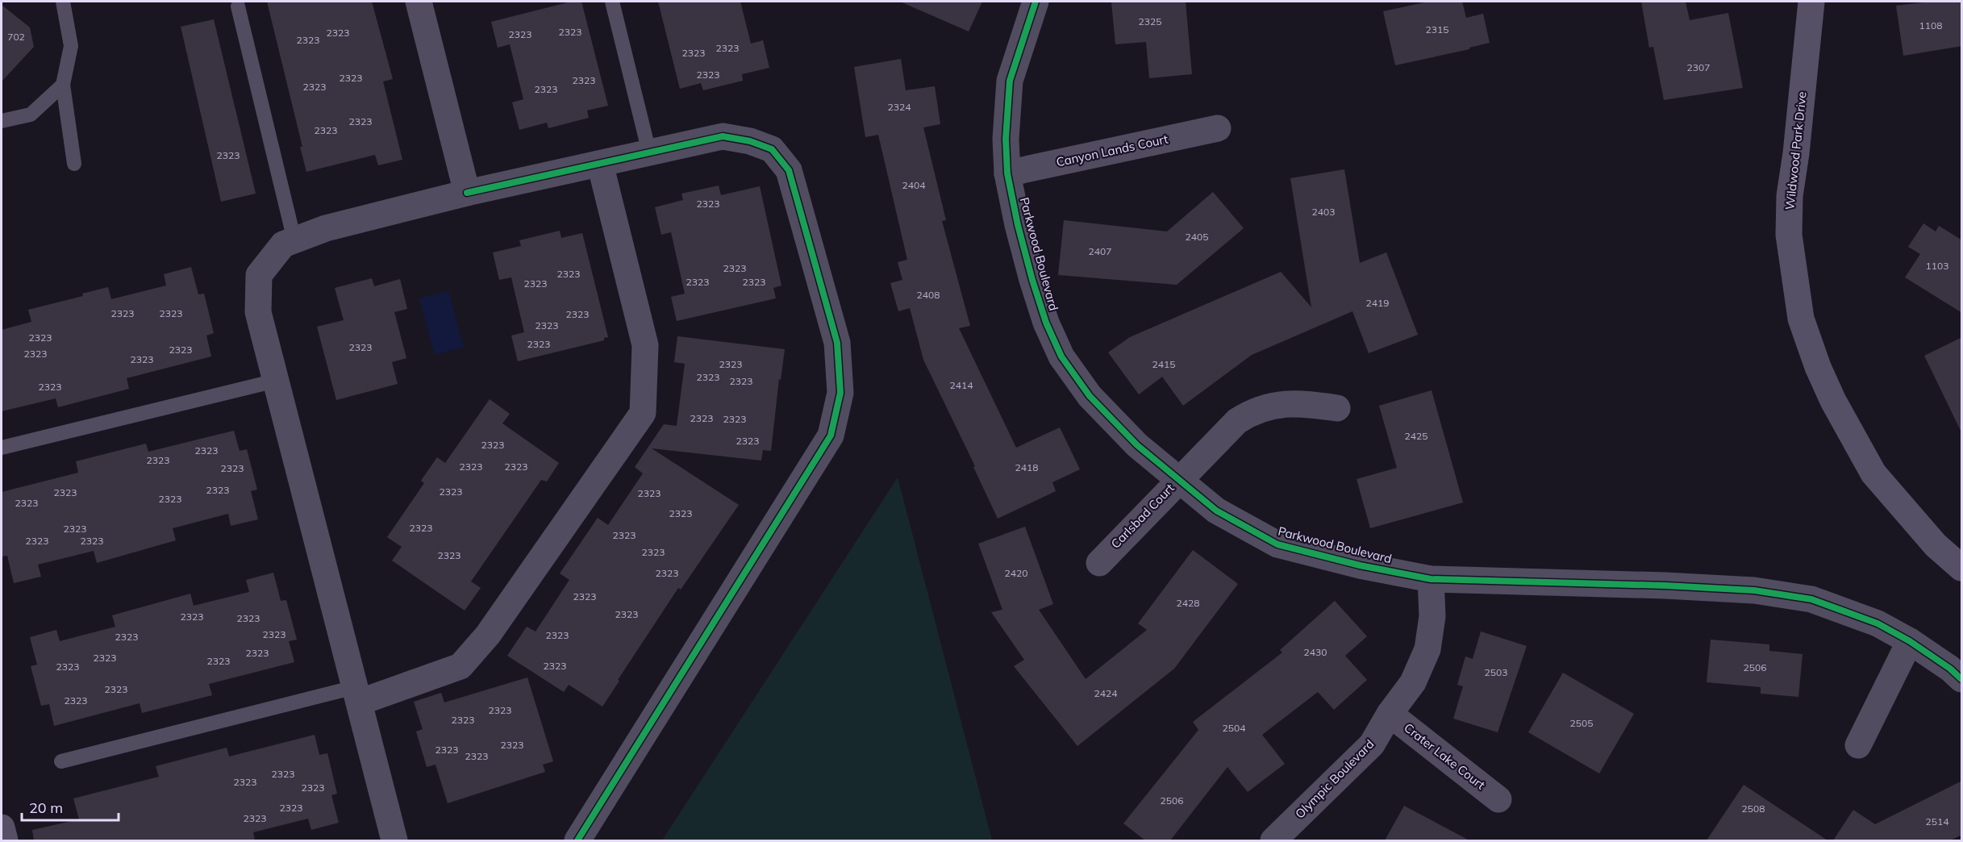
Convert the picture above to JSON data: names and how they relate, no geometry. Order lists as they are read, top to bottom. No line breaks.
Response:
{"streets":{"street":["Canyon Lands Court","Wildwood Park Drive","Parkwood Boulevard","Carlsbad Court","Crater Lake Court","Olympic Boulevard"]},"crossings":[["Canyon Lands Court","Parkwood Boulevard"],["Parkwood Boulevard","Carlsbad Court"],["Parkwood Boulevard","Olympic Boulevard"],["Crater Lake Court","Olympic Boulevard"]],"house_numbers":["2325","1108","2315","2323","2323","2323","702","2323","2323","2323","2307","2323","2323","2323","2323","2323","2324","2323","2323","2323","2404","2323","2403","2405","2407","1103","2323","2323","2323","2323","2323","2408","2419","2323","2323","2323","2323","2323","2323","2323","2323","2323","2323","2323","2415","2323","2323","2414","2323","2323","2323","2425","2323","2323","2323","2323","2323","2323","2418","2323","2323","2323","2323","2323","2323","2323","2323","2323","2323","2323","2323","2323","2323","2323","2323","2420","2323","2428","2323","2323","2323","2323","2323","2323","2430","2323","2323","2323","2323","2323","2506","2503","2323","2424","2323","2323","2323","2505","2504","2323","2323","2323","2323","2323","2323","2506","2323","2508","2323","2514"],"scale_bar":"20 m"}
